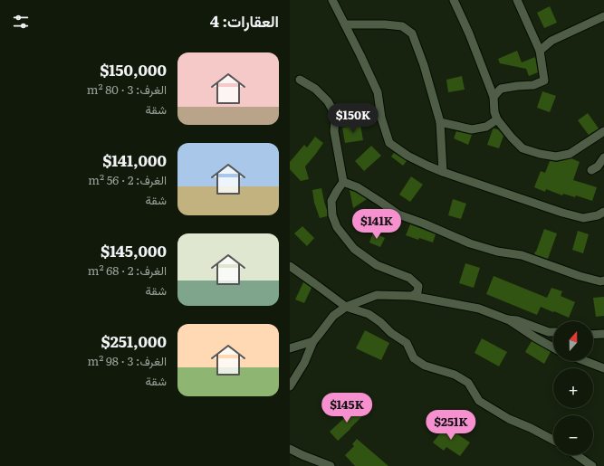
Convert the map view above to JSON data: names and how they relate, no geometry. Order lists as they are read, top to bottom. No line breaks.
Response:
{"north":"top","page":{"heading":"العقارات: 4","list":[{"name":"$150,000","note":"الغرف: 3 · 80 m² · شقة"},{"name":"$141,000","note":"الغرف: 2 · 56 m² · شقة"},{"name":"$145,000","note":"الغرف: 2 · 68 m² · شقة"},{"name":"$251,000","note":"الغرف: 3 · 98 m² · شقة"}],"price":["$150K","$141K","$145K","$251K"],"map_buttons":["+","−"]}}
